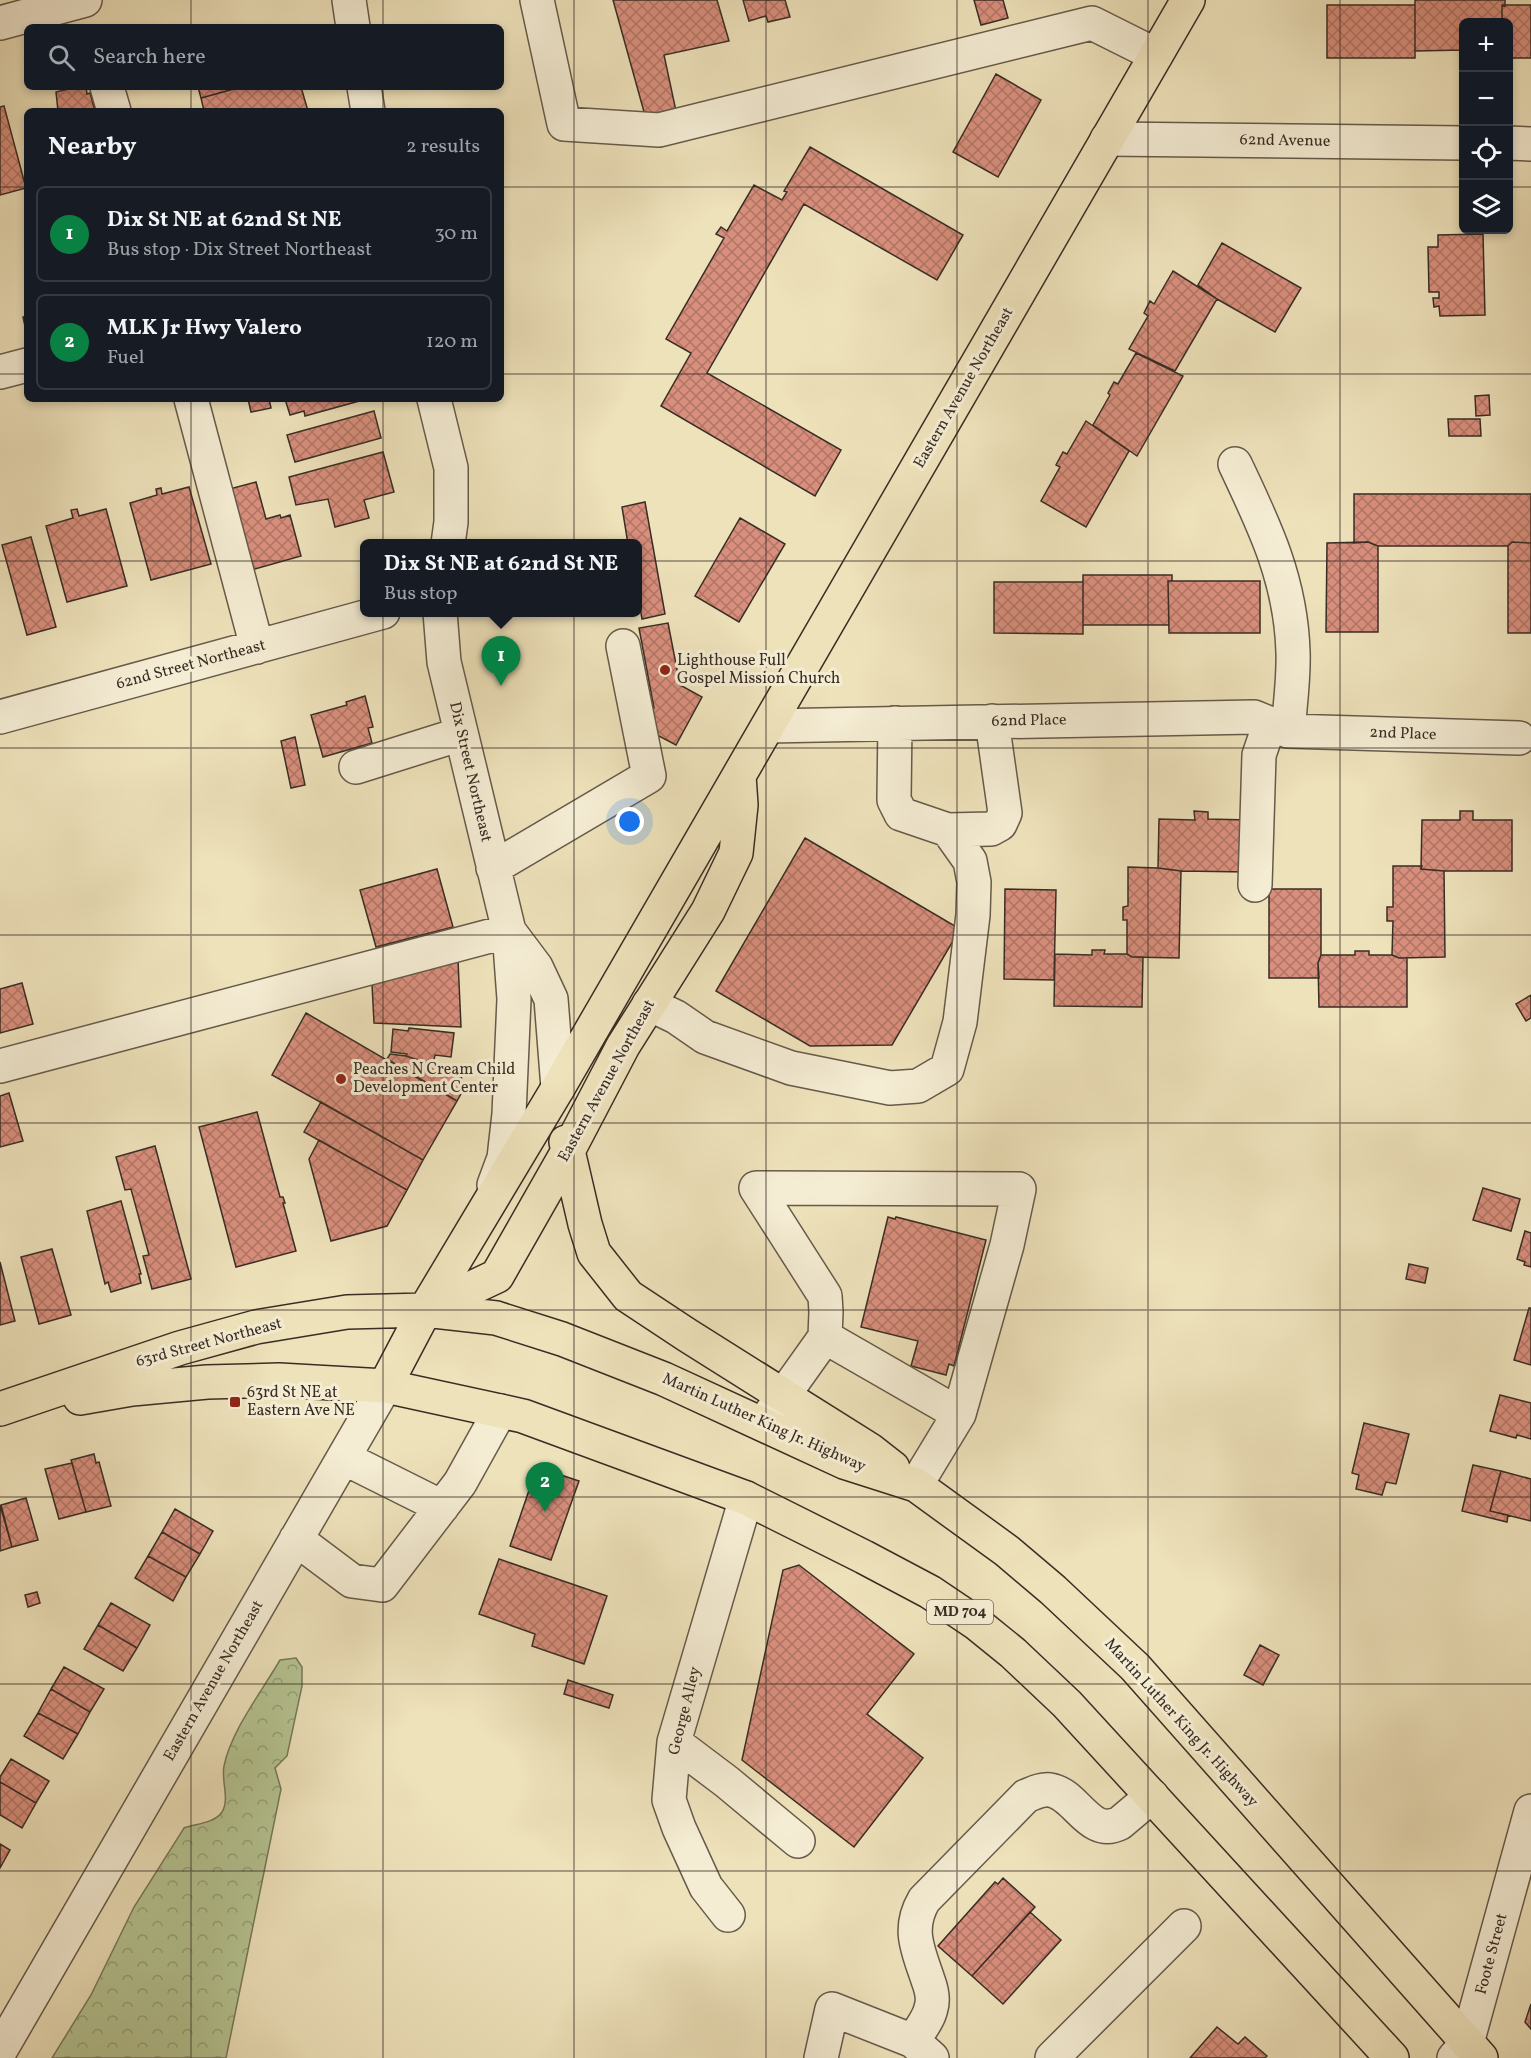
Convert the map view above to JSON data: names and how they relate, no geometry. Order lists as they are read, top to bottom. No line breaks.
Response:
{"streets":{"main road":["Eastern Avenue Northeast","63rd Street Northeast","Martin Luther King Jr. Highway","MD 704"],"street":["62nd Avenue","62nd Street Northeast","62nd Place","2nd Place","Dix Street Northeast","George Alley","Foote Street"]},"crossings":[["62nd Avenue","Eastern Avenue Northeast"],["Eastern Avenue Northeast","62nd Place"],["Eastern Avenue Northeast","Dix Street Northeast"],["Eastern Avenue Northeast","63rd Street Northeast"],["Eastern Avenue Northeast","Martin Luther King Jr. Highway"],["Eastern Avenue Northeast","MD 704"],["62nd Place","2nd Place"],["63rd Street Northeast","Martin Luther King Jr. Highway"],["63rd Street Northeast","MD 704"],["Martin Luther King Jr. Highway","Foote Street"],["MD 704","George Alley"]],"places":{"other":["Lighthouse Full Gospel Mission Church","Peaches N Cream Child Development Center"],"transit":["63rd St NE at Eastern Ave NE"]},"page":{"map_buttons":["+","−"],"search":"Search here","heading":["Nearby","2 results"],"list":[{"mark":"1","name":"Dix St NE at 62nd St NE","note":"Bus stop · Dix Street Northeast","value":"30 m"},{"mark":"2","name":"MLK Jr Hwy Valero","note":"Fuel","value":"120 m"}],"popup":["Dix St NE at 62nd St NE","Bus stop"],"pins":["1","2"]}}
